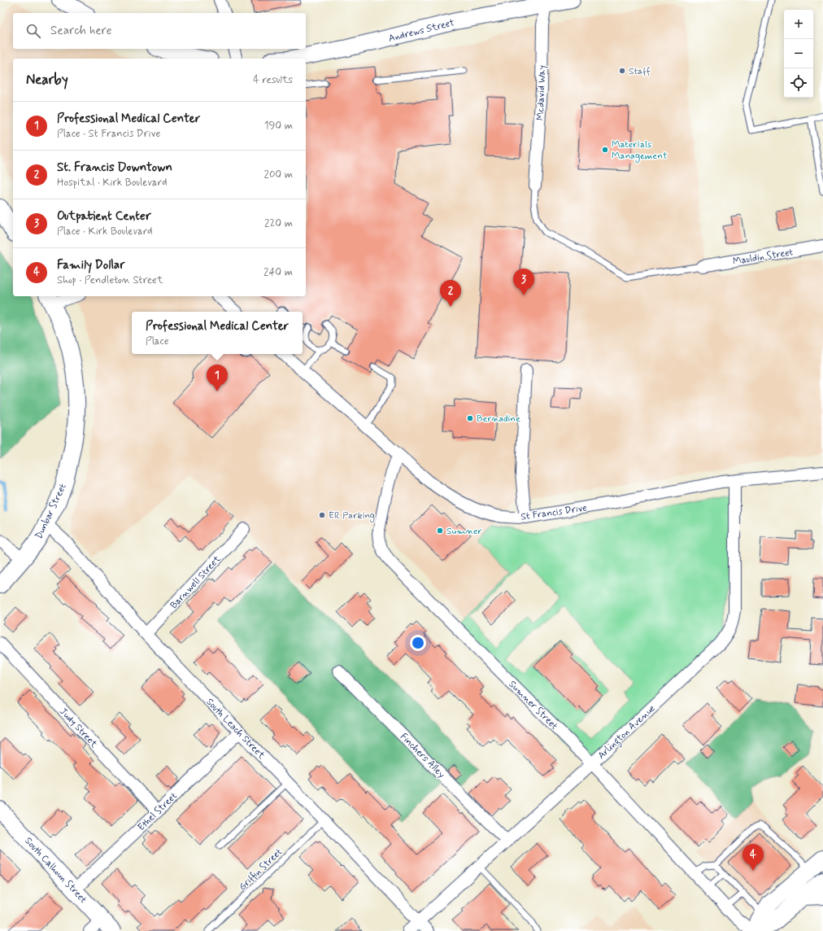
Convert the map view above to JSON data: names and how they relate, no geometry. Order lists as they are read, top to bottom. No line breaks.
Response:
{"streets":{"street":["Andrews Street","Mcdavid Way","Mauldin Street","Dunbar Street","St Francis Drive","Barnwell Street","Sumner Street","Judy Street","South Leach Street","Arlington Avenue","Finchers Alley","Ethel Street","South Calhoun Street"],"lane":["Griffin Street"]},"crossings":[["Andrews Street","Mcdavid Way"],["Dunbar Street","South Leach Street"],["St Francis Drive","Sumner Street"],["St Francis Drive","Arlington Avenue"],["Barnwell Street","South Leach Street"],["Sumner Street","Arlington Avenue"],["Judy Street","Ethel Street"],["South Leach Street","Arlington Avenue"],["South Leach Street","Ethel Street"],["South Leach Street","Griffin Street"],["Arlington Avenue","Finchers Alley"],["Ethel Street","South Calhoun Street"]],"places":["Staff","Materials Management","Bernadine","ER Parking","Sumner"],"page":{"map_buttons":["+","−"],"search":"Search here","heading":["Nearby","4 results"],"list":[{"mark":"1","name":"Professional Medical Center","note":"Place · St Francis Drive","value":"190 m"},{"mark":"2","name":"St. Francis Downtown","note":"Hospital · Kirk Boulevard","value":"200 m"},{"mark":"3","name":"Outpatient Center","note":"Place · Kirk Boulevard","value":"220 m"},{"mark":"4","name":"Family Dollar","note":"Shop · Pendleton Street","value":"240 m"}],"pins":["3","2","1","4"],"popup":["Professional Medical Center","Place"]}}
